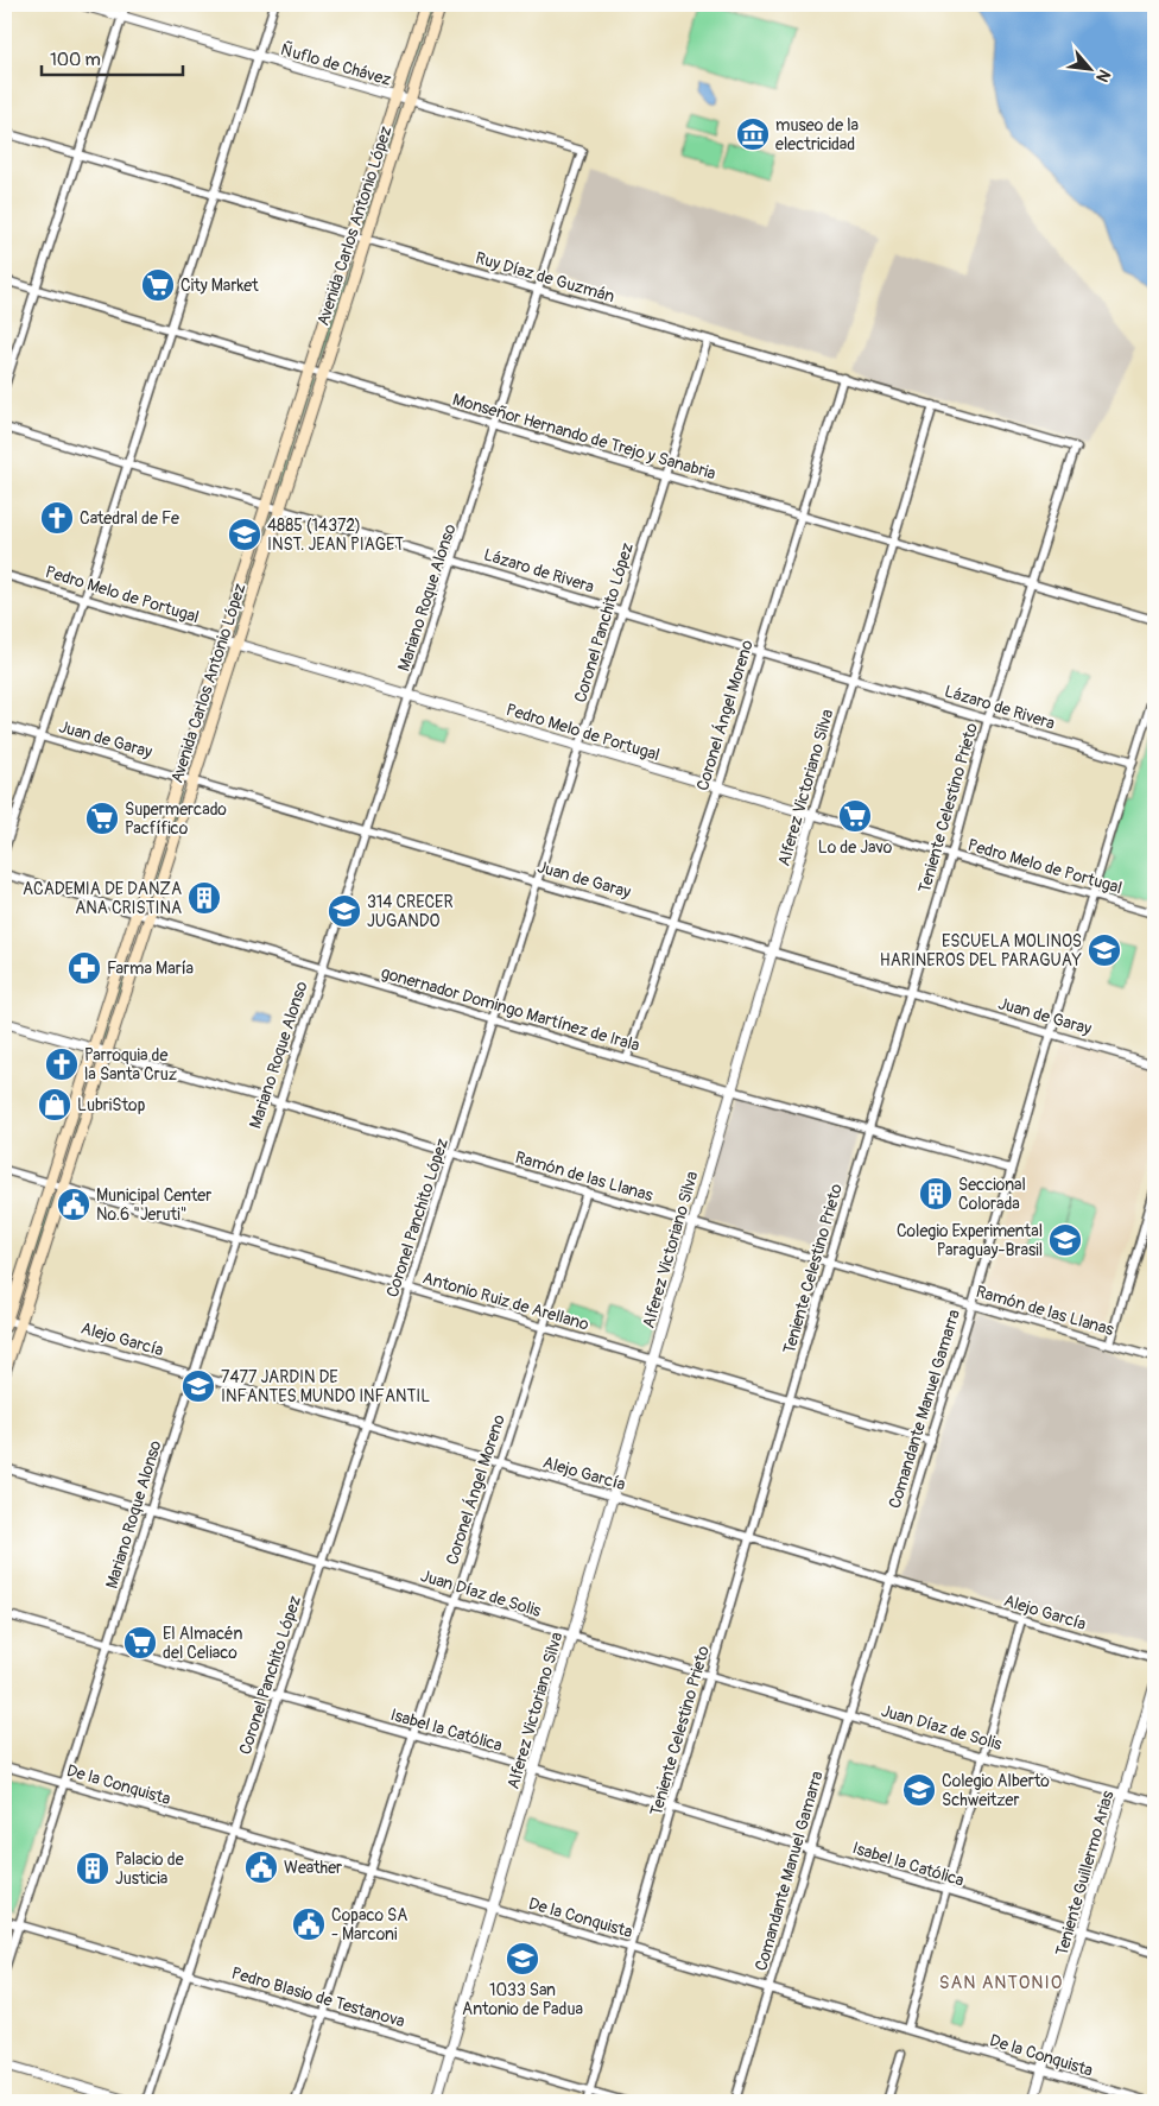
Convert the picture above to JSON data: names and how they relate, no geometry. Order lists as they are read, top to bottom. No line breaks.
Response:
{"streets":{"main road":["Avenida Carlos Antonio López"],"street":["Ñuflo de Chávez","Ruy Díaz de Guzmán","Monseñor Hernando de Trejo y Sanabria","Lázaro de Rivera","Pedro Melo de Portugal","Mariano Roque Alonso","Coronel Panchito López","Coronel Ángel Moreno","Juan de Garay","Alferez Victoriano Silva","Teniente Celestino Prieto","gonernador Domingo Martínez de Irala","Ramón de las Llanas","Antonio Ruiz de Arellano","Alejo García","Comandante Manuel Gamarra","Juan Díaz de Solis","Isabel la Católica","De la Conquista","Teniente Guillermo Arias","Pedro Blasio de Testanova"]},"crossings":[["Ñuflo de Chávez","Avenida Carlos Antonio López"],["Ñuflo de Chávez","Mariano Roque Alonso"],["Avenida Carlos Antonio López","Ruy Díaz de Guzmán"],["Avenida Carlos Antonio López","Monseñor Hernando de Trejo y Sanabria"],["Avenida Carlos Antonio López","Lázaro de Rivera"],["Avenida Carlos Antonio López","Pedro Melo de Portugal"],["Avenida Carlos Antonio López","Juan de Garay"],["Avenida Carlos Antonio López","gonernador Domingo Martínez de Irala"],["Avenida Carlos Antonio López","Ramón de las Llanas"],["Avenida Carlos Antonio López","Antonio Ruiz de Arellano"],["Avenida Carlos Antonio López","Alejo García"],["Ruy Díaz de Guzmán","Mariano Roque Alonso"],["Ruy Díaz de Guzmán","Coronel Panchito López"],["Ruy Díaz de Guzmán","Coronel Ángel Moreno"],["Ruy Díaz de Guzmán","Alferez Victoriano Silva"],["Ruy Díaz de Guzmán","Teniente Celestino Prieto"],["Monseñor Hernando de Trejo y Sanabria","Mariano Roque Alonso"],["Monseñor Hernando de Trejo y Sanabria","Coronel Panchito López"],["Monseñor Hernando de Trejo y Sanabria","Coronel Ángel Moreno"],["Monseñor Hernando de Trejo y Sanabria","Alferez Victoriano Silva"],["Monseñor Hernando de Trejo y Sanabria","Teniente Celestino Prieto"],["Lázaro de Rivera","Mariano Roque Alonso"],["Lázaro de Rivera","Coronel Panchito López"],["Lázaro de Rivera","Coronel Ángel Moreno"],["Lázaro de Rivera","Alferez Victoriano Silva"],["Lázaro de Rivera","Teniente Celestino Prieto"],["Lázaro de Rivera","Comandante Manuel Gamarra"],["Pedro Melo de Portugal","Mariano Roque Alonso"],["Pedro Melo de Portugal","Coronel Panchito López"],["Pedro Melo de Portugal","Coronel Ángel Moreno"],["Pedro Melo de Portugal","Alferez Victoriano Silva"],["Pedro Melo de Portugal","Teniente Celestino Prieto"],["Pedro Melo de Portugal","Comandante Manuel Gamarra"],["Mariano Roque Alonso","Juan de Garay"],["Mariano Roque Alonso","gonernador Domingo Martínez de Irala"],["Mariano Roque Alonso","Ramón de las Llanas"],["Mariano Roque Alonso","Antonio Ruiz de Arellano"],["Mariano Roque Alonso","Alejo García"],["Mariano Roque Alonso","Juan Díaz de Solis"],["Mariano Roque Alonso","Isabel la Católica"],["Mariano Roque Alonso","De la Conquista"],["Mariano Roque Alonso","Pedro Blasio de Testanova"],["Coronel Panchito López","Juan de Garay"],["Coronel Panchito López","gonernador Domingo Martínez de Irala"],["Coronel Panchito López","Ramón de las Llanas"],["Coronel Panchito López","Antonio Ruiz de Arellano"],["Coronel Panchito López","Alejo García"],["Coronel Panchito López","Juan Díaz de Solis"],["Coronel Panchito López","Isabel la Católica"],["Coronel Panchito López","De la Conquista"],["Coronel Panchito López","Pedro Blasio de Testanova"],["Coronel Ángel Moreno","Juan de Garay"],["Coronel Ángel Moreno","gonernador Domingo Martínez de Irala"],["Coronel Ángel Moreno","Ramón de las Llanas"],["Coronel Ángel Moreno","Antonio Ruiz de Arellano"],["Coronel Ángel Moreno","Alejo García"],["Coronel Ángel Moreno","Juan Díaz de Solis"],["Coronel Ángel Moreno","Isabel la Católica"],["Coronel Ángel Moreno","De la Conquista"],["Coronel Ángel Moreno","Pedro Blasio de Testanova"],["Juan de Garay","Alferez Victoriano Silva"],["Juan de Garay","Teniente Celestino Prieto"],["Juan de Garay","Comandante Manuel Gamarra"],["Alferez Victoriano Silva","gonernador Domingo Martínez de Irala"],["Alferez Victoriano Silva","Ramón de las Llanas"],["Alferez Victoriano Silva","Antonio Ruiz de Arellano"],["Alferez Victoriano Silva","Alejo García"],["Alferez Victoriano Silva","Juan Díaz de Solis"],["Alferez Victoriano Silva","Isabel la Católica"],["Alferez Victoriano Silva","De la Conquista"],["Alferez Victoriano Silva","Pedro Blasio de Testanova"],["Teniente Celestino Prieto","gonernador Domingo Martínez de Irala"],["Teniente Celestino Prieto","Ramón de las Llanas"],["Teniente Celestino Prieto","Antonio Ruiz de Arellano"],["Teniente Celestino Prieto","Alejo García"],["Teniente Celestino Prieto","Juan Díaz de Solis"],["Teniente Celestino Prieto","Isabel la Católica"],["Teniente Celestino Prieto","De la Conquista"],["Teniente Celestino Prieto","Pedro Blasio de Testanova"],["gonernador Domingo Martínez de Irala","Comandante Manuel Gamarra"],["Ramón de las Llanas","Comandante Manuel Gamarra"],["Antonio Ruiz de Arellano","Comandante Manuel Gamarra"],["Alejo García","Comandante Manuel Gamarra"],["Comandante Manuel Gamarra","Juan Díaz de Solis"],["Comandante Manuel Gamarra","Isabel la Católica"],["Comandante Manuel Gamarra","De la Conquista"],["Juan Díaz de Solis","Teniente Guillermo Arias"],["Isabel la Católica","Teniente Guillermo Arias"],["De la Conquista","Teniente Guillermo Arias"]],"districts":["SAN ANTONIO"],"places":{"museum":["museo de la electricidad"],"supermarket":["City Market","Lo de Javo","Supermercado Pacfífico","El Almacén del Celiaco"],"church":["Catedral de Fe","Parroquia de la Santa Cruz"],"school or university":["4885 (14372) INST. JEAN PIAGET","314 CRECER JUGANDO","ESCUELA MOLINOS HARINEROS DEL PARAGUAY","Colegio Experimental Paraguay-Brasil","7477 JARDIN DE INFANTES MUNDO INFANTIL","Colegio Alberto Schweitzer","1033 San Antonio de Padua"],"building":["ACADEMIA DE DANZA ANA CRISTINA","Seccional Colorada","Palacio de Justicia"],"pharmacy":["Farma María"],"shop":["LubriStop"],"public building":["Municipal Center No.6 \"Jeruti\"","Weather","Copaco SA - Marconi"]},"scale_bar":"100 m","north":"bottom right"}
